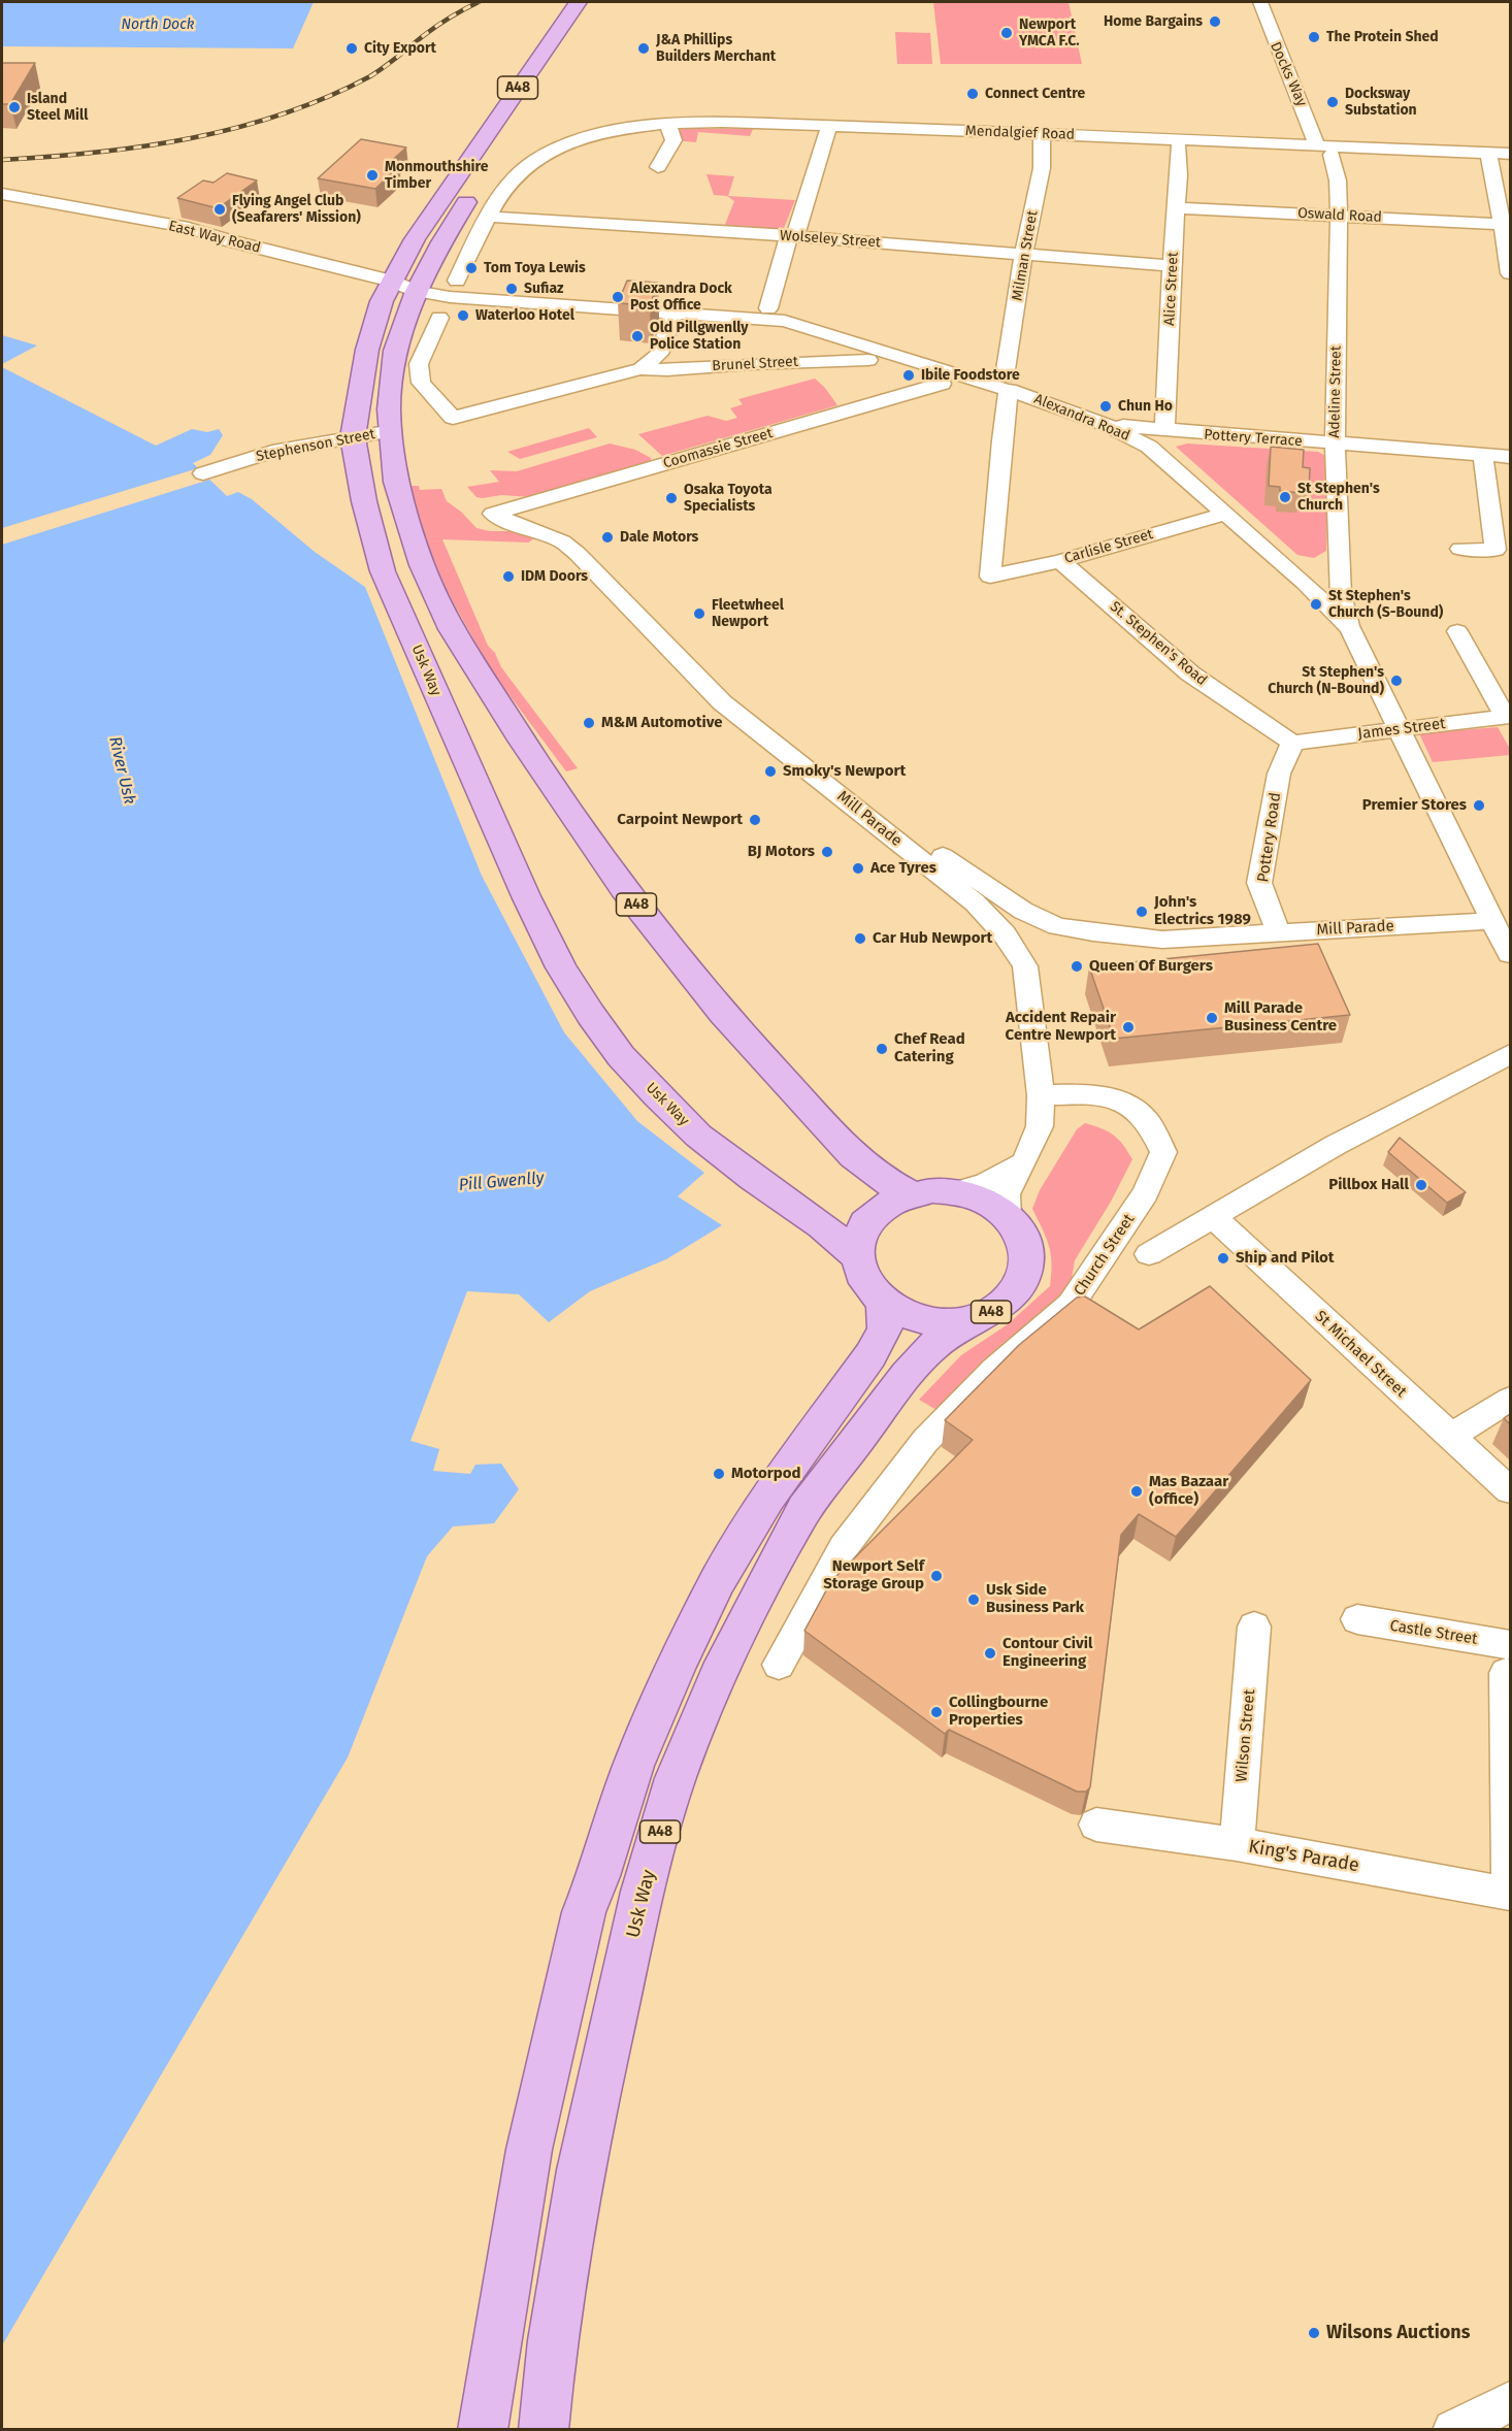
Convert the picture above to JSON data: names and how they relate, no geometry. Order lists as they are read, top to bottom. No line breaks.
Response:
{"streets":{"main road":["A48","Usk Way"],"street":["Docks Way","Mendalgief Road","Oswald Road","East Way Road","Wolseley Street","Milman Street","Alice Street","Brunel Street","Adeline Street","Alexandra Road","Pottery Terrace","Stephenson Street","Coomassie Street","Carlisle Street","St. Stephen's Road","James Street","Mill Parade","Pottery Road","Church Street","St Michael Street","Castle Street","Wilson Street","King's Parade"]},"crossings":[["Docks Way","Mendalgief Road"],["Docks Way","Adeline Street"],["A48","Alexandra Road"],["A48","Stephenson Street"],["A48","Usk Way"],["A48","Mill Parade"],["Mendalgief Road","Wolseley Street"],["Mendalgief Road","Milman Street"],["Mendalgief Road","Adeline Street"],["Oswald Road","Alice Street"],["Oswald Road","Adeline Street"],["East Way Road","Alexandra Road"],["East Way Road","Usk Way"],["Wolseley Street","Milman Street"],["Wolseley Street","Alice Street"],["Milman Street","Alexandra Road"],["Milman Street","Carlisle Street"],["Alice Street","Pottery Terrace"],["Adeline Street","Alexandra Road"],["Adeline Street","Pottery Terrace"],["Alexandra Road","Pottery Terrace"],["Alexandra Road","Carlisle Street"],["Alexandra Road","Usk Way"],["Alexandra Road","James Street"],["Alexandra Road","Mill Parade"],["Stephenson Street","Usk Way"],["Coomassie Street","Mill Parade"],["Carlisle Street","St. Stephen's Road"],["St. Stephen's Road","James Street"],["St. Stephen's Road","Pottery Road"],["Usk Way","Mill Parade"],["James Street","Pottery Road"],["Mill Parade","Pottery Road"],["Mill Parade","Church Street"],["Wilson Street","King's Parade"]],"water":["North Dock","River Usk","Pill Gwenlly"],"places":["Home Bargains","Newport YMCA F.C.","The Protein Shed","City Export","J&A Phillips Builders Merchant","Connect Centre","Docksway Substation","Island Steel Mill","Monmouthshire Timber","Flying Angel Club (Seafarers' Mission)","Tom Toya Lewis","Sufiaz","Alexandra Dock Post Office","Waterloo Hotel","Old Pillgwenlly Police Station","Ibile Foodstore","Chun Ho","St Stephen's Church","Osaka Toyota Specialists","Dale Motors","IDM Doors","St Stephen's Church (S-Bound)","Fleetwheel Newport","St Stephen's Church (N-Bound)","M&M Automotive","Smoky's Newport","Premier Stores","Carpoint Newport","BJ Motors","Ace Tyres","John's Electrics 1989","Car Hub Newport","Queen Of Burgers","Mill Parade Business Centre","Accident Repair Centre Newport","Chef Read Catering","Pillbox Hall","Ship and Pilot","Motorpod","Mas Bazaar (office)","Newport Self Storage Group","Usk Side Business Park","Contour Civil Engineering","Collingbourne Properties","Wilsons Auctions"]}
